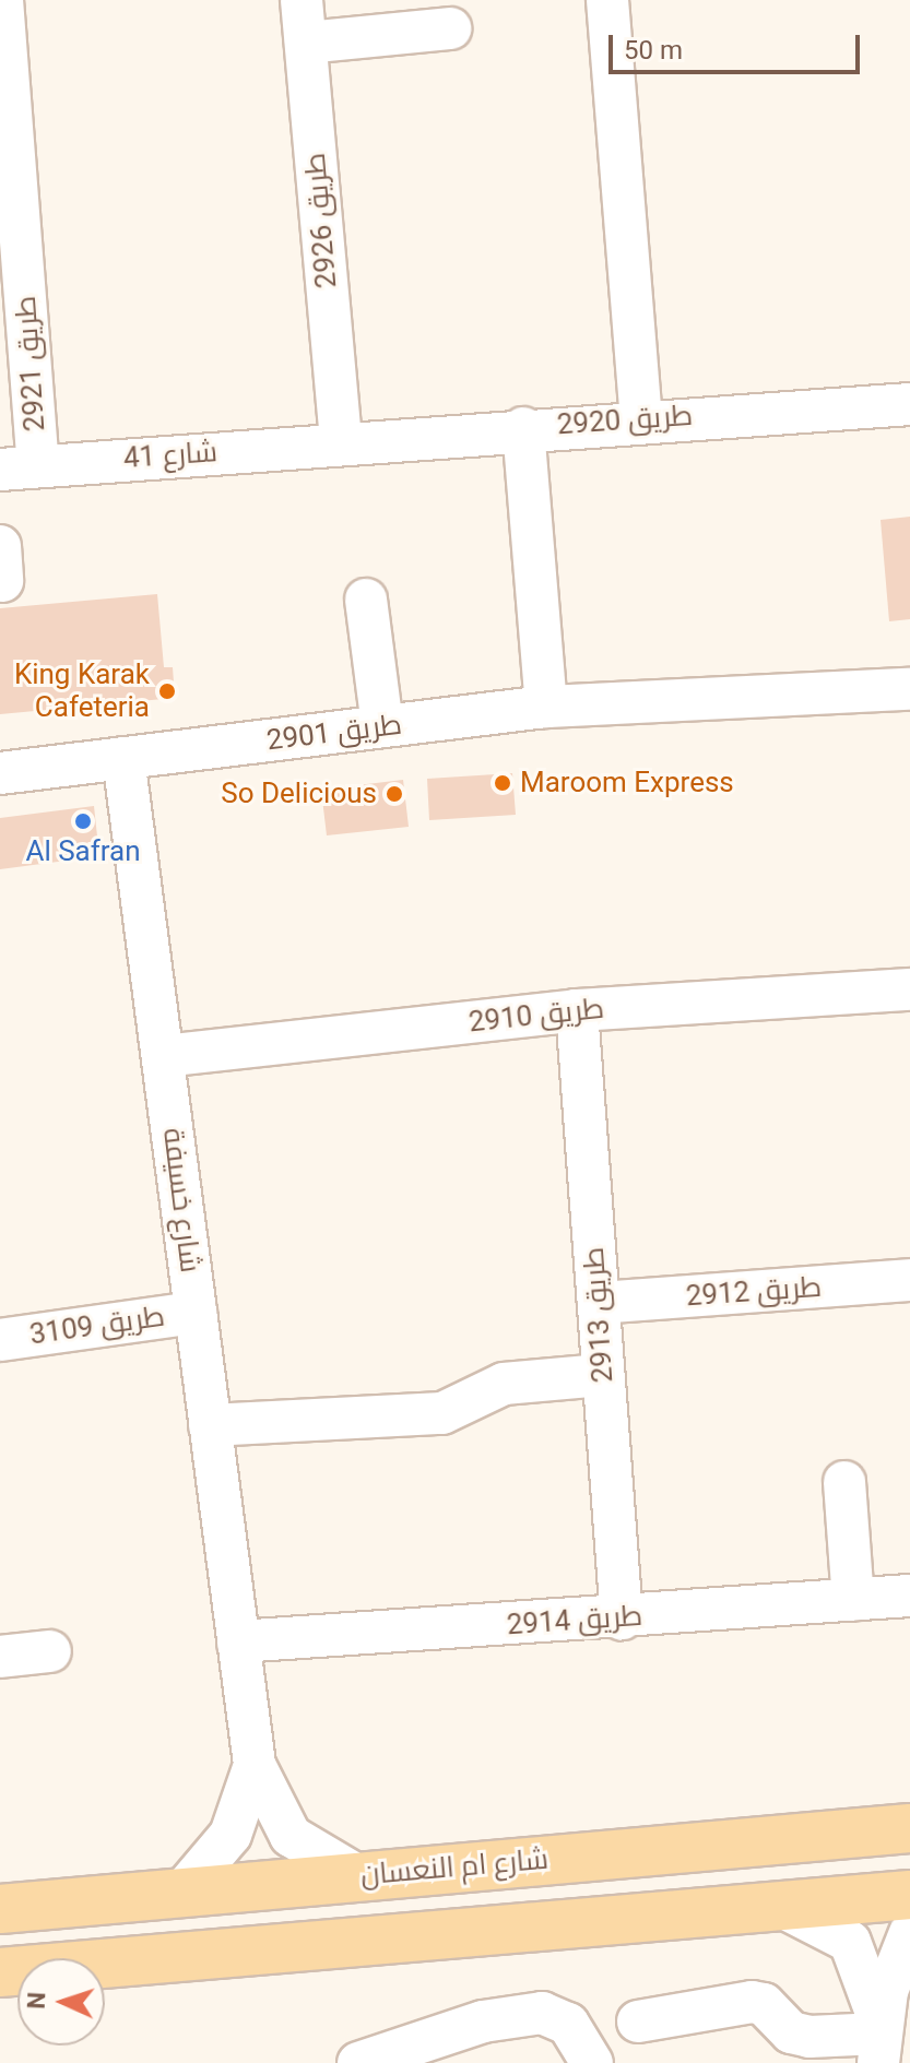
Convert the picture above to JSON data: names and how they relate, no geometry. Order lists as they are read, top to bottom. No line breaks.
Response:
{"streets":{"main road":["شارع ام النعسان"],"street":["طريق 2926","طريق 2921","طريق 2920","شارع 41","طريق 2901","طريق 2910","شارع خسيفة","طريق 2912","طريق 2913","طريق 3109","طريق 2914"]},"crossings":[["طريق 2926","طريق 2920"],["طريق 2926","شارع 41"],["طريق 2921","شارع 41"],["طريق 2920","شارع 41"],["طريق 2901","شارع خسيفة"],["طريق 2910","شارع خسيفة"],["طريق 2910","طريق 2913"],["شارع خسيفة","طريق 3109"],["شارع خسيفة","طريق 2914"],["شارع خسيفة","شارع ام النعسان"],["طريق 2912","طريق 2913"],["طريق 2913","طريق 2914"]],"places":["King Karak Cafeteria","Maroom Express","So Delicious","Al Safran"],"scale_bar":"50 m","north":"left"}
